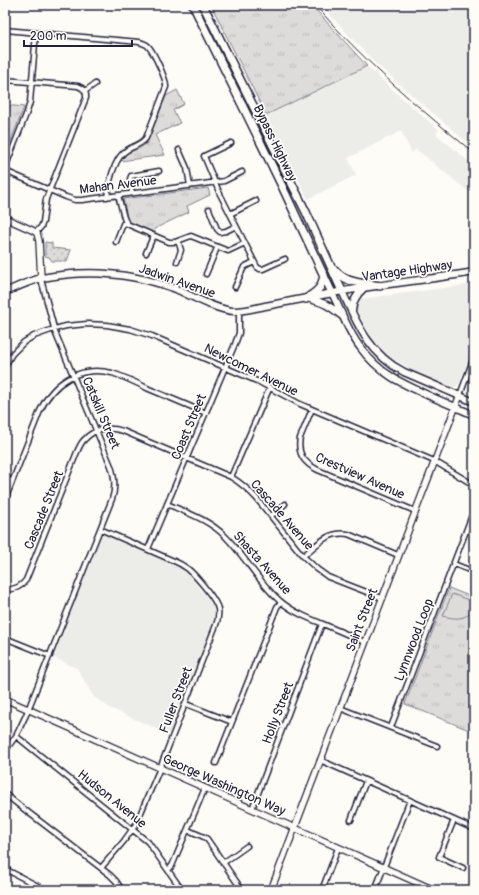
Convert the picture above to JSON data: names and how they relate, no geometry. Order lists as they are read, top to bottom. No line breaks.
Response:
{"streets":{"highway":["Bypass Highway"],"main road":["Vantage Highway","Jadwin Avenue"],"street":["Mahan Avenue","Newcomer Avenue","Catskill Street","Coast Street","Crestview Avenue","Cascade Street","Cascade Avenue","Shasta Avenue","Saint Street","Lynnwood Loop","Fuller Street","Holly Street","George Washington Way","Hudson Avenue"]},"crossings":[["Bypass Highway","Vantage Highway"],["Bypass Highway","Jadwin Avenue"],["Vantage Highway","Jadwin Avenue"],["Jadwin Avenue","Catskill Street"],["Jadwin Avenue","Coast Street"],["Newcomer Avenue","Catskill Street"],["Newcomer Avenue","Coast Street"],["Newcomer Avenue","Crestview Avenue"],["Newcomer Avenue","Saint Street"],["Catskill Street","Cascade Street"],["Catskill Street","Cascade Avenue"],["Catskill Street","George Washington Way"],["Catskill Street","Hudson Avenue"],["Coast Street","Cascade Avenue"],["Coast Street","Shasta Avenue"],["Coast Street","Fuller Street"],["Crestview Avenue","Saint Street"],["Cascade Street","Cascade Avenue"],["Cascade Avenue","Saint Street"],["Shasta Avenue","Saint Street"],["Shasta Avenue","Holly Street"],["Saint Street","George Washington Way"],["Fuller Street","George Washington Way"],["Fuller Street","Hudson Avenue"],["Holly Street","George Washington Way"]],"scale_bar":"200 m"}
